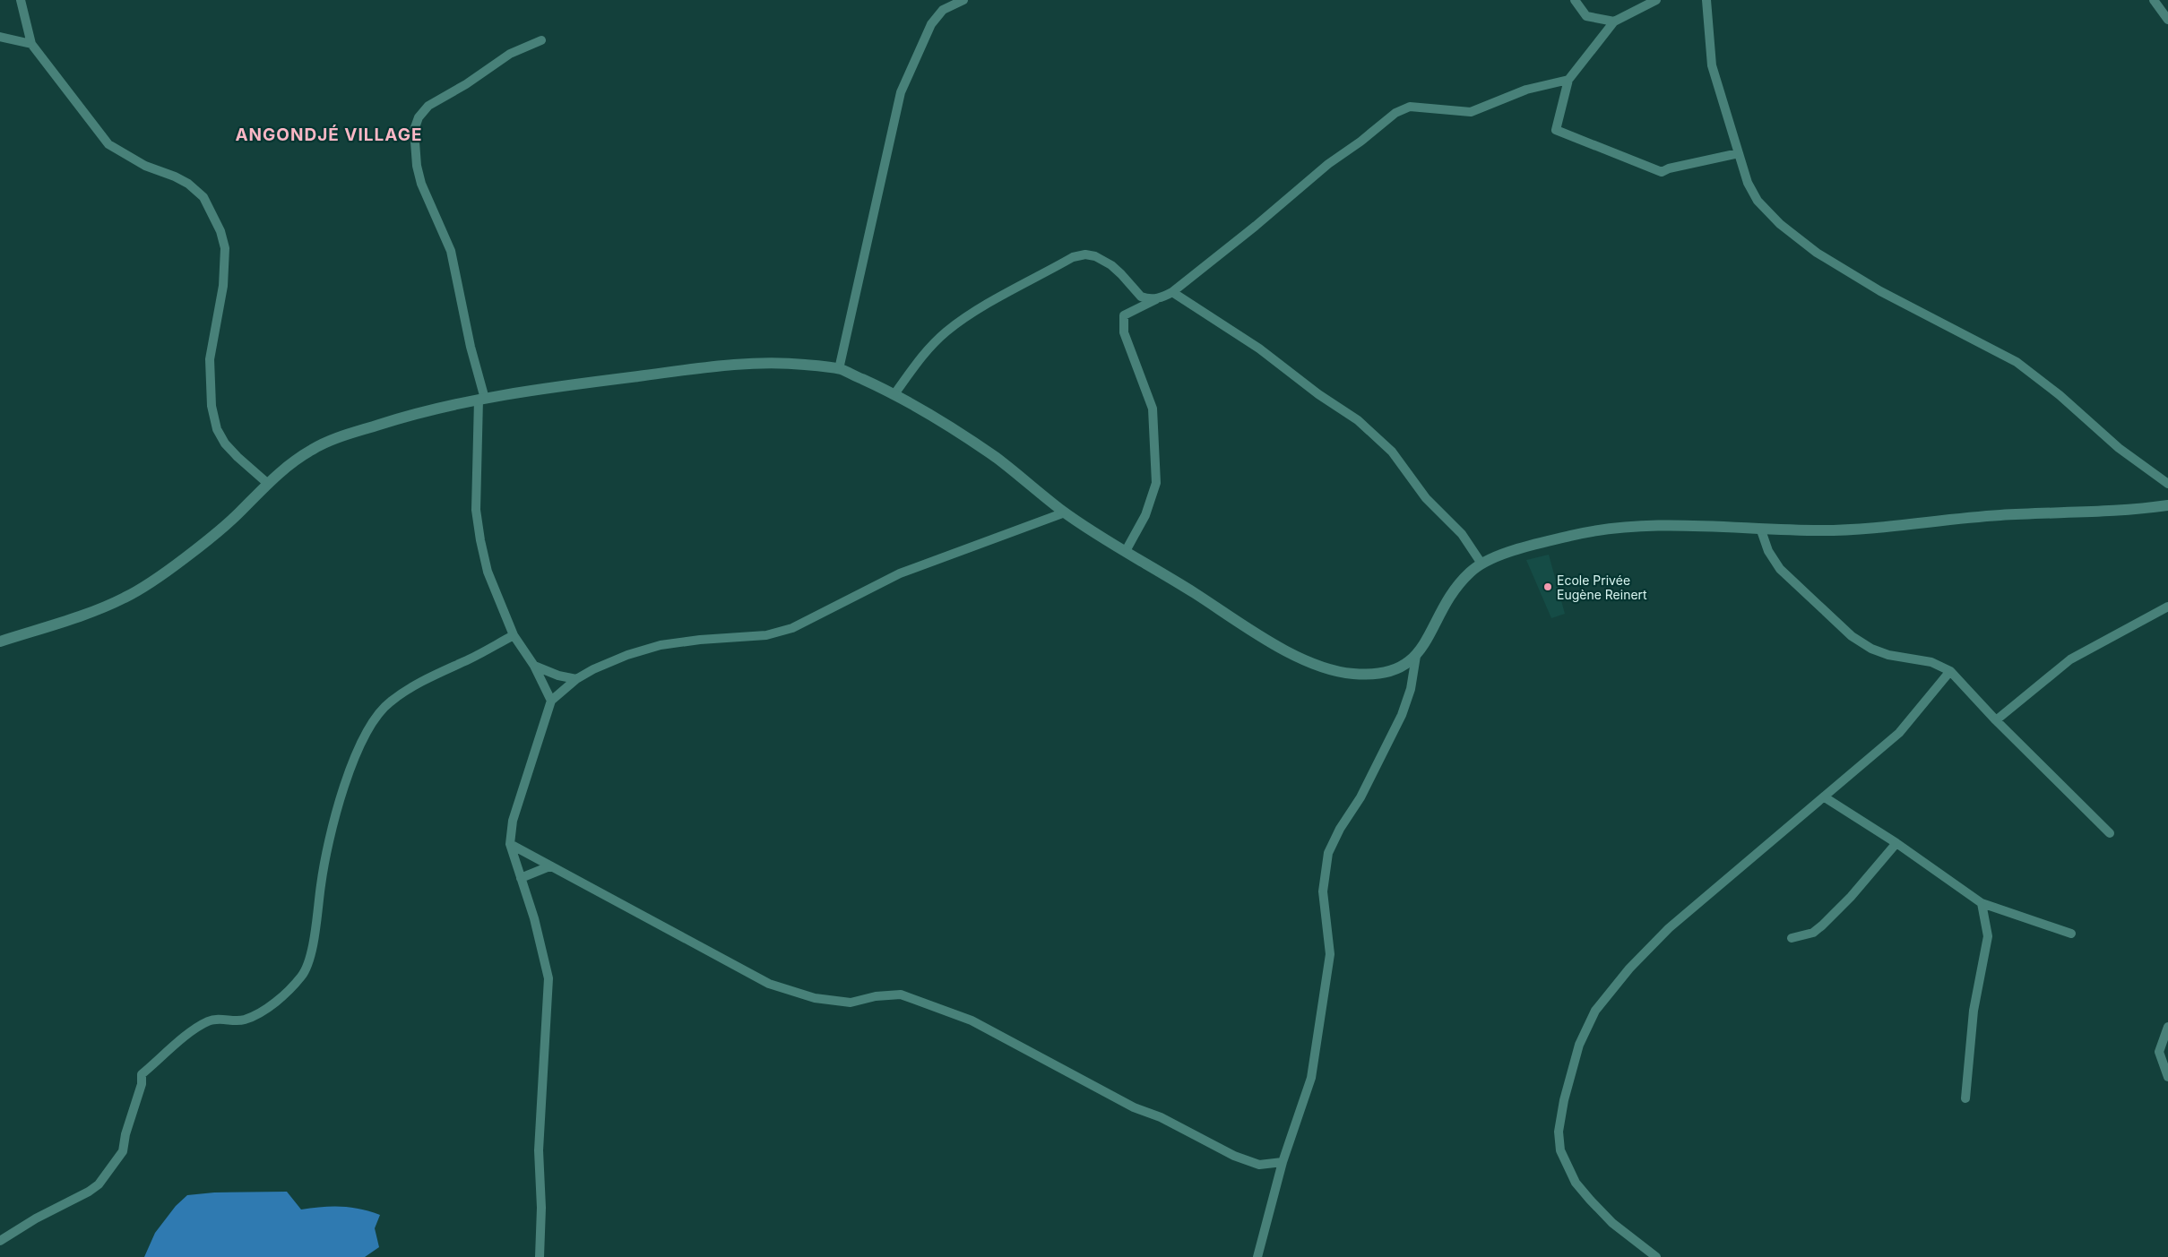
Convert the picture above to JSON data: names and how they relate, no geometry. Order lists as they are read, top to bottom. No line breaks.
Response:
{"districts":["ANGONDJÉ VILLAGE"],"places":["Ecole Privée Eugène Reinert"]}
